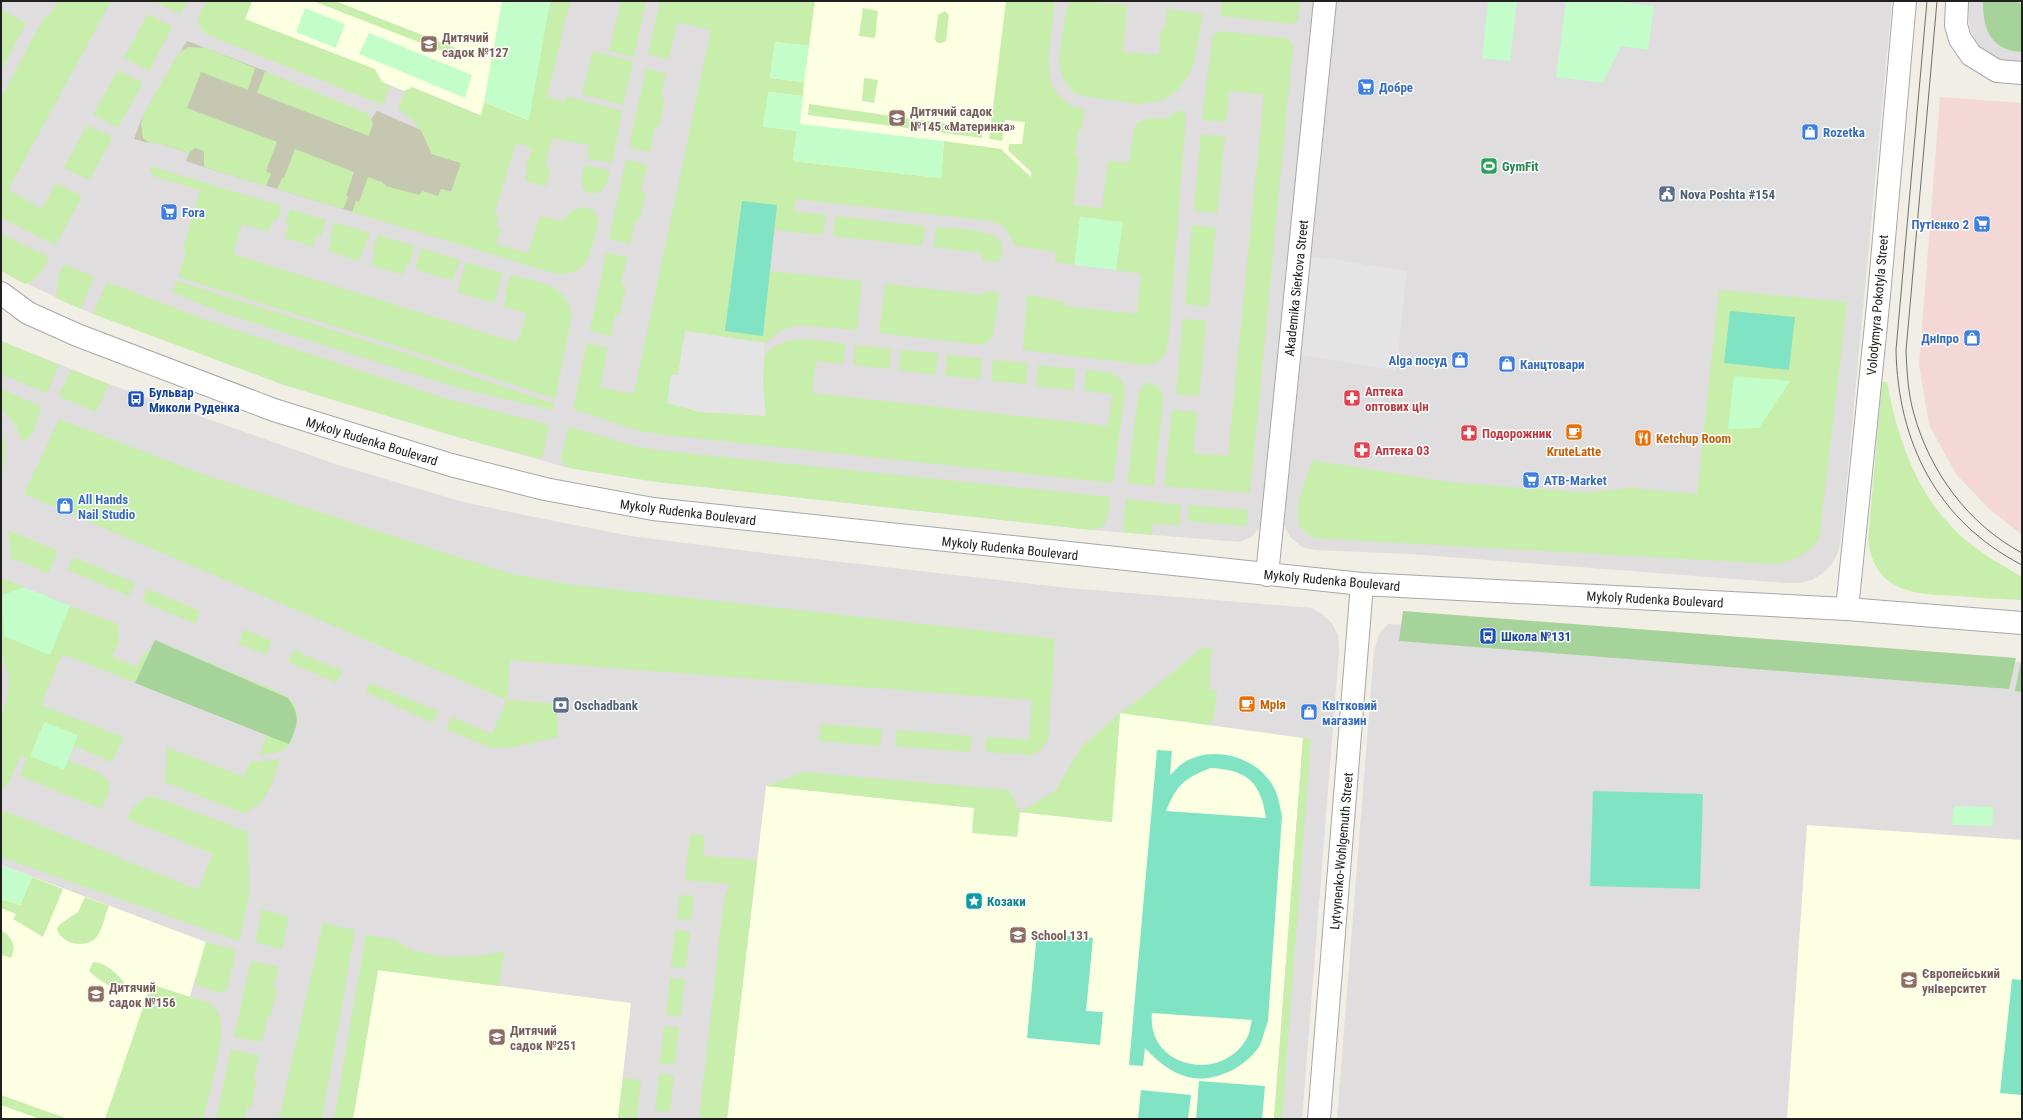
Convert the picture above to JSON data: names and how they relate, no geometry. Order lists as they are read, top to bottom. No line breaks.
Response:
{"streets":{"street":["Akademika Sierkova Street","Volodymyra Pokotyla Street","Mykoly Rudenka Boulevard","Lytvynenko-Wohlgemuth Street"]},"crossings":[["Akademika Sierkova Street","Mykoly Rudenka Boulevard"],["Volodymyra Pokotyla Street","Mykoly Rudenka Boulevard"],["Mykoly Rudenka Boulevard","Lytvynenko-Wohlgemuth Street"]],"places":{"school or university":["Дитячий садок №127","Дитячий садок №145 «Материнка»","School 131","Європейський університет","Дитячий садок №156","Дитячий садок №251"],"supermarket":["Добре","Fora","Путієнко 2","ATB-Market"],"shop":["Rozetka","Дніпро","Alga посуд","Канцтовари","All Hands Nail Studio","Квітковий магазин"],"sports":["GymFit"],"public building":["Nova Poshta #154"],"pharmacy":["Аптека оптових цін","Подорожник","Аптека 03"],"bus stop":["Бульвар Миколи Руденка","Школа №131"],"cafe":["KruteLatte","Мрія"],"restaurant":["Ketchup Room"],"bank":["Oschadbank"],"place":["Козаки"]}}
